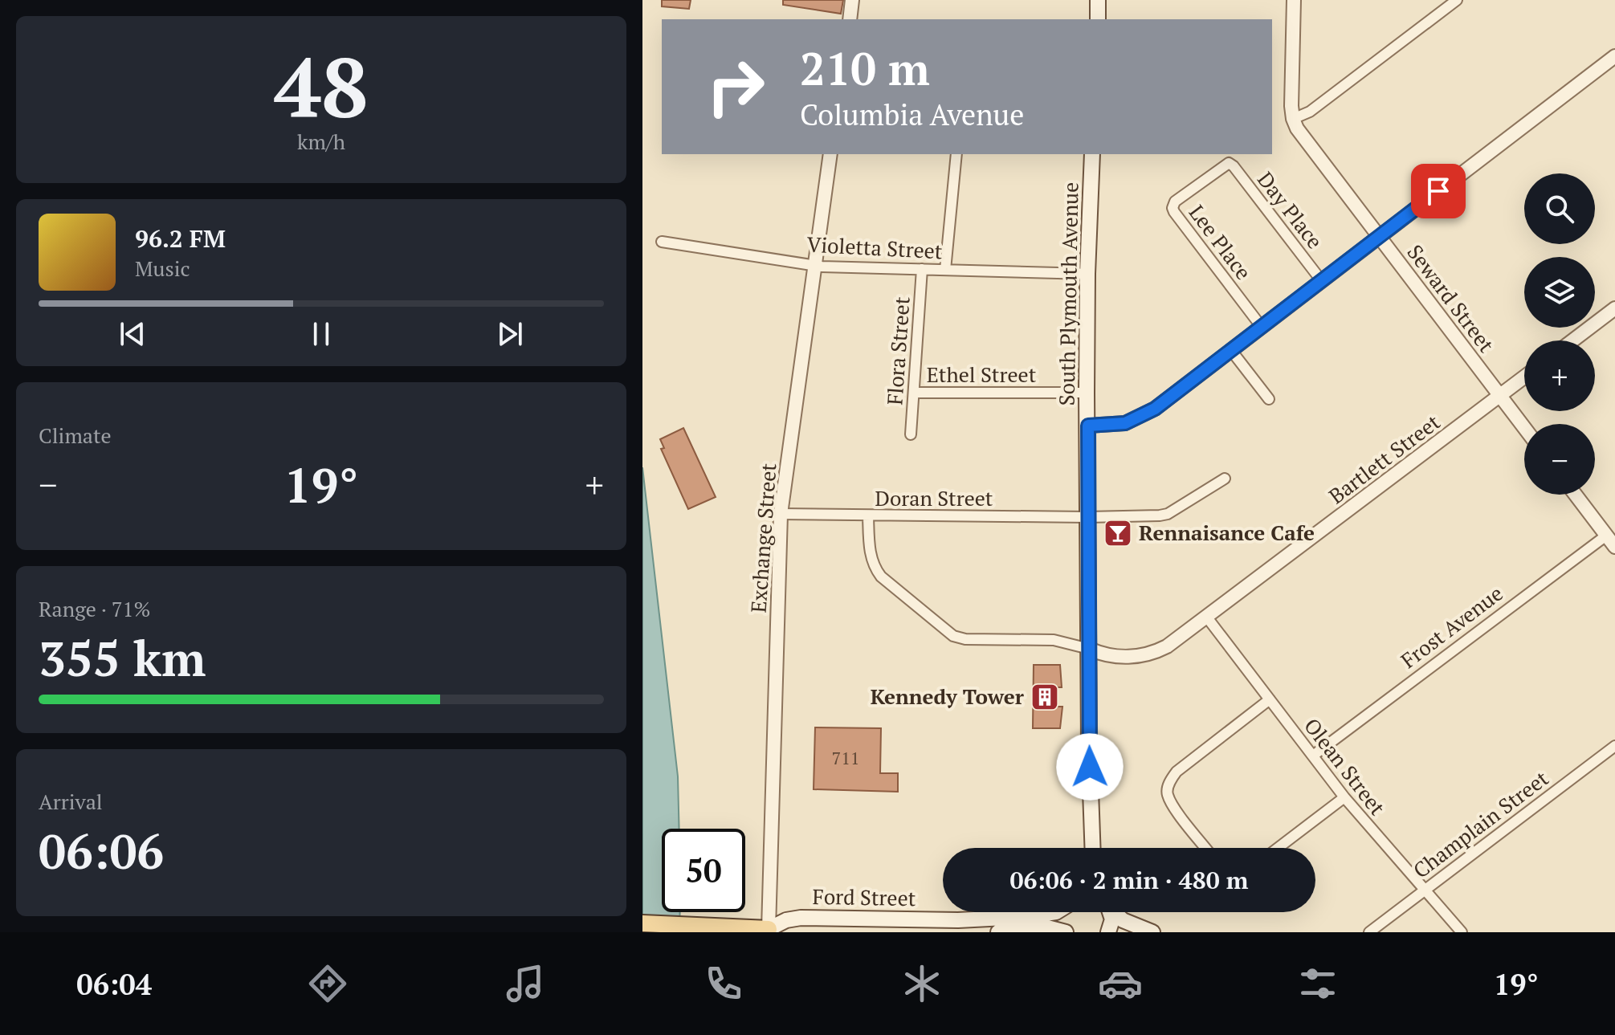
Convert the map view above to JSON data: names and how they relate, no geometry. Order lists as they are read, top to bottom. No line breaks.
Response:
{"streets":{"main road":["South Plymouth Avenue","Ford Street"],"street":["Day Place","Lee Place","Violetta Street","Seward Street","Flora Street","Ethel Street","Bartlett Street","Doran Street","Exchange Street","Frost Avenue","Olean Street","Champlain Street"]},"crossings":[["Day Place","Lee Place"],["Violetta Street","South Plymouth Avenue"],["Violetta Street","Flora Street"],["Violetta Street","Exchange Street"],["South Plymouth Avenue","Ethel Street"],["South Plymouth Avenue","Bartlett Street"],["South Plymouth Avenue","Doran Street"],["Seward Street","Bartlett Street"],["Flora Street","Ethel Street"],["Bartlett Street","Olean Street"],["Doran Street","Exchange Street"],["Exchange Street","Ford Street"],["Frost Avenue","Olean Street"],["Olean Street","Champlain Street"]],"places":{"bar":["Rennaisance Cafe"],"building":["Kennedy Tower"]},"house_numbers":["711"],"page":{"tile":[["48","km/h"],"Climate",["Range · 71%","355 km"],["Arrival","06:06"]],"turn":["210 m","Columbia Avenue"],"map_buttons":["+","−"],"song":["96.2 FM","Music"],"heat":["−","19°","+"],"limit":"50","trip":"06:06 · 2 min · 480 m","tabs":["06:04","19°"]}}
